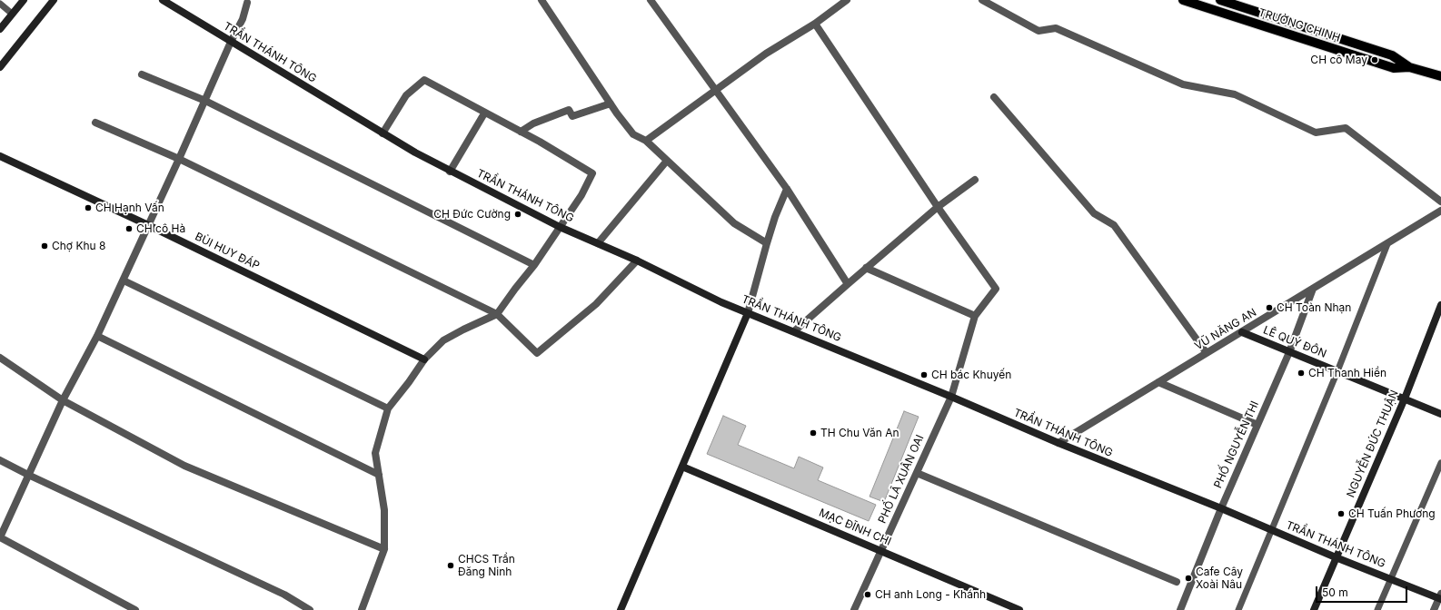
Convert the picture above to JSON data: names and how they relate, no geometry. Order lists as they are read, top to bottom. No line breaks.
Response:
{"streets":{"main road":["TRƯỜNG CHINH"],"street":["TRẦN THÁNH TÔNG","BÙI HUY ĐÁP","VŨ NĂNG AN","LÊ QUÝ ĐÔN","NGUYỄN ĐỨC THUẬN","PHỐ NGUYỄN THI","PHỐ LÃ XUÂN OAI","MẠC ĐĨNH CHI"]},"crossings":[["TRẦN THÁNH TÔNG","VŨ NĂNG AN"],["TRẦN THÁNH TÔNG","NGUYỄN ĐỨC THUẬN"],["TRẦN THÁNH TÔNG","PHỐ NGUYỄN THI"],["TRẦN THÁNH TÔNG","PHỐ LÃ XUÂN OAI"],["VŨ NĂNG AN","LÊ QUÝ ĐÔN"],["VŨ NĂNG AN","PHỐ NGUYỄN THI"],["LÊ QUÝ ĐÔN","NGUYỄN ĐỨC THUẬN"],["LÊ QUÝ ĐÔN","PHỐ NGUYỄN THI"],["PHỐ LÃ XUÂN OAI","MẠC ĐĨNH CHI"]],"places":["CH cô May","CH Hạnh Vấn","CH Đức Cường","CH cô Hà","Chợ Khu 8","CH Toàn Nhạn","CH Thanh Hiền","CH bác Khuyến","TH Chu Văn An","CH Tuấn Phương","CHCS Trần Đăng Ninh","Cafe Cây Xoài Nâu","CH anh Long - Khánh"],"scale_bar":"50 m"}
